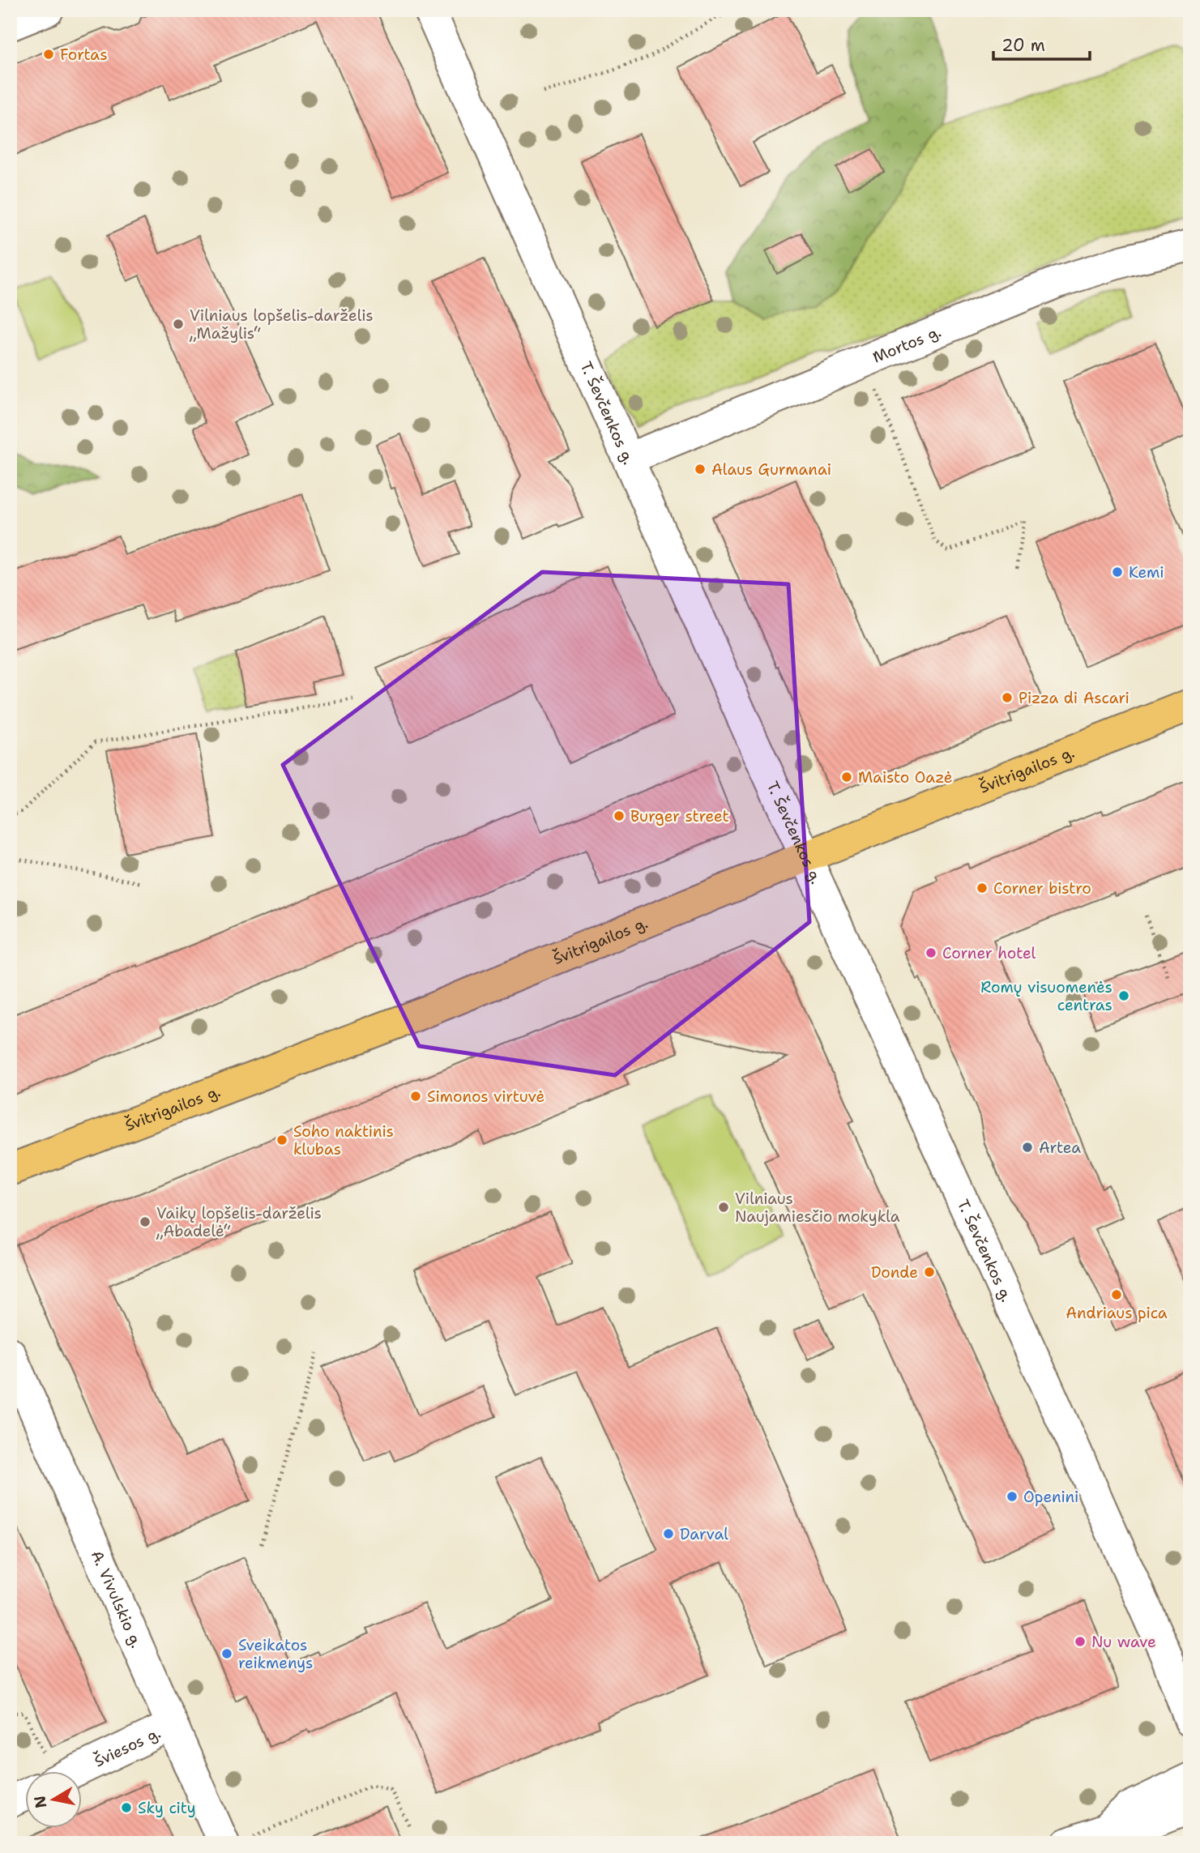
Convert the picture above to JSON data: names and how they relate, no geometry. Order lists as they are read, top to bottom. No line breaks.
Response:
{"streets":{"main road":["Švitrigailos g."],"street":["Mortos g.","T. Ševčenkos g.","A. Vivulskio g.","Šviesos g."]},"crossings":[["Mortos g.","T. Ševčenkos g."],["T. Ševčenkos g.","Švitrigailos g."],["A. Vivulskio g.","Šviesos g."]],"places":["Fortas","Vilniaus lopšelis-darželis „Mažylis“","Alaus Gurmanai","Kemi","Pizza di Ascari","Maisto Oazė","Burger street","Corner bistro","Corner hotel","Romų visuomenės centras","Simonos virtuvė","Soho naktinis klubas","Artea","Vilniaus Naujamiesčio mokykla","Vaikų lopšelis-darželis „Abadelė“","Donde","Andriaus pica","Openini","Darval","Nu wave","Sveikatos reikmenys","Sky city"],"scale_bar":"20 m","north":"left"}
